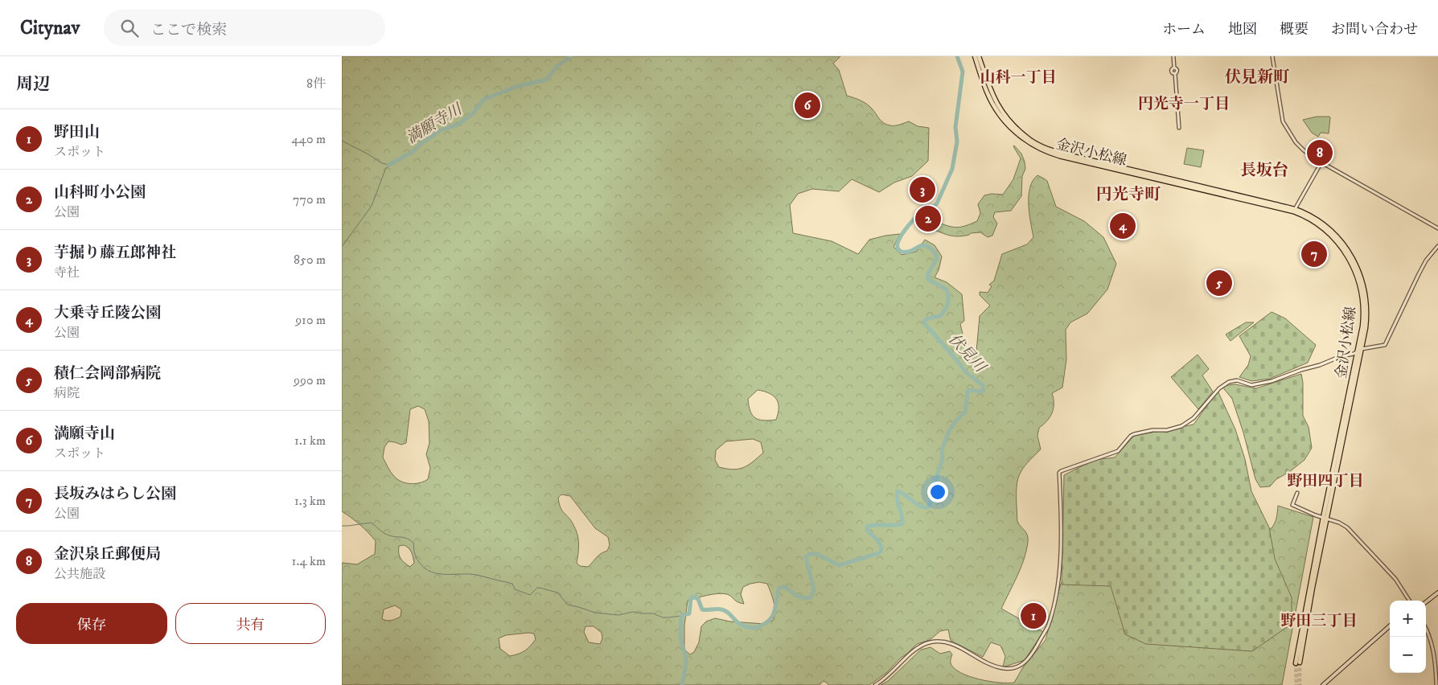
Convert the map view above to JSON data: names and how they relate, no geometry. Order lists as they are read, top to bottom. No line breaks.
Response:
{"streets":{"main road":["金沢小松線"]},"districts":["山科一丁目","伏見新町","円光寺一丁目","長坂台","円光寺町","野田四丁目","野田三丁目"],"water":["満願寺川","伏見川"],"page":{"header":"Citynav","search":"ここで検索","nav":["ホーム","地図","概要","お問い合わせ"],"heading":["周辺","8件"],"pins":["6","8","3","2","4","7","5","1"],"list":[{"mark":"1","name":"野田山","note":"スポット","value":"440 m"},{"mark":"2","name":"山科町小公園","note":"公園","value":"770 m"},{"mark":"3","name":"芋掘り藤五郎神社","note":"寺社","value":"850 m"},{"mark":"4","name":"大乗寺丘陵公園","note":"公園","value":"910 m"},{"mark":"5","name":"積仁会岡部病院","note":"病院","value":"990 m"},{"mark":"6","name":"満願寺山","note":"スポット","value":"1.1 km"},{"mark":"7","name":"長坂みはらし公園","note":"公園","value":"1.3 km"},{"mark":"8","name":"金沢泉丘郵便局","note":"公共施設","value":"1.4 km"}],"buttons":["保存","共有"],"map_buttons":["+","−"]}}
